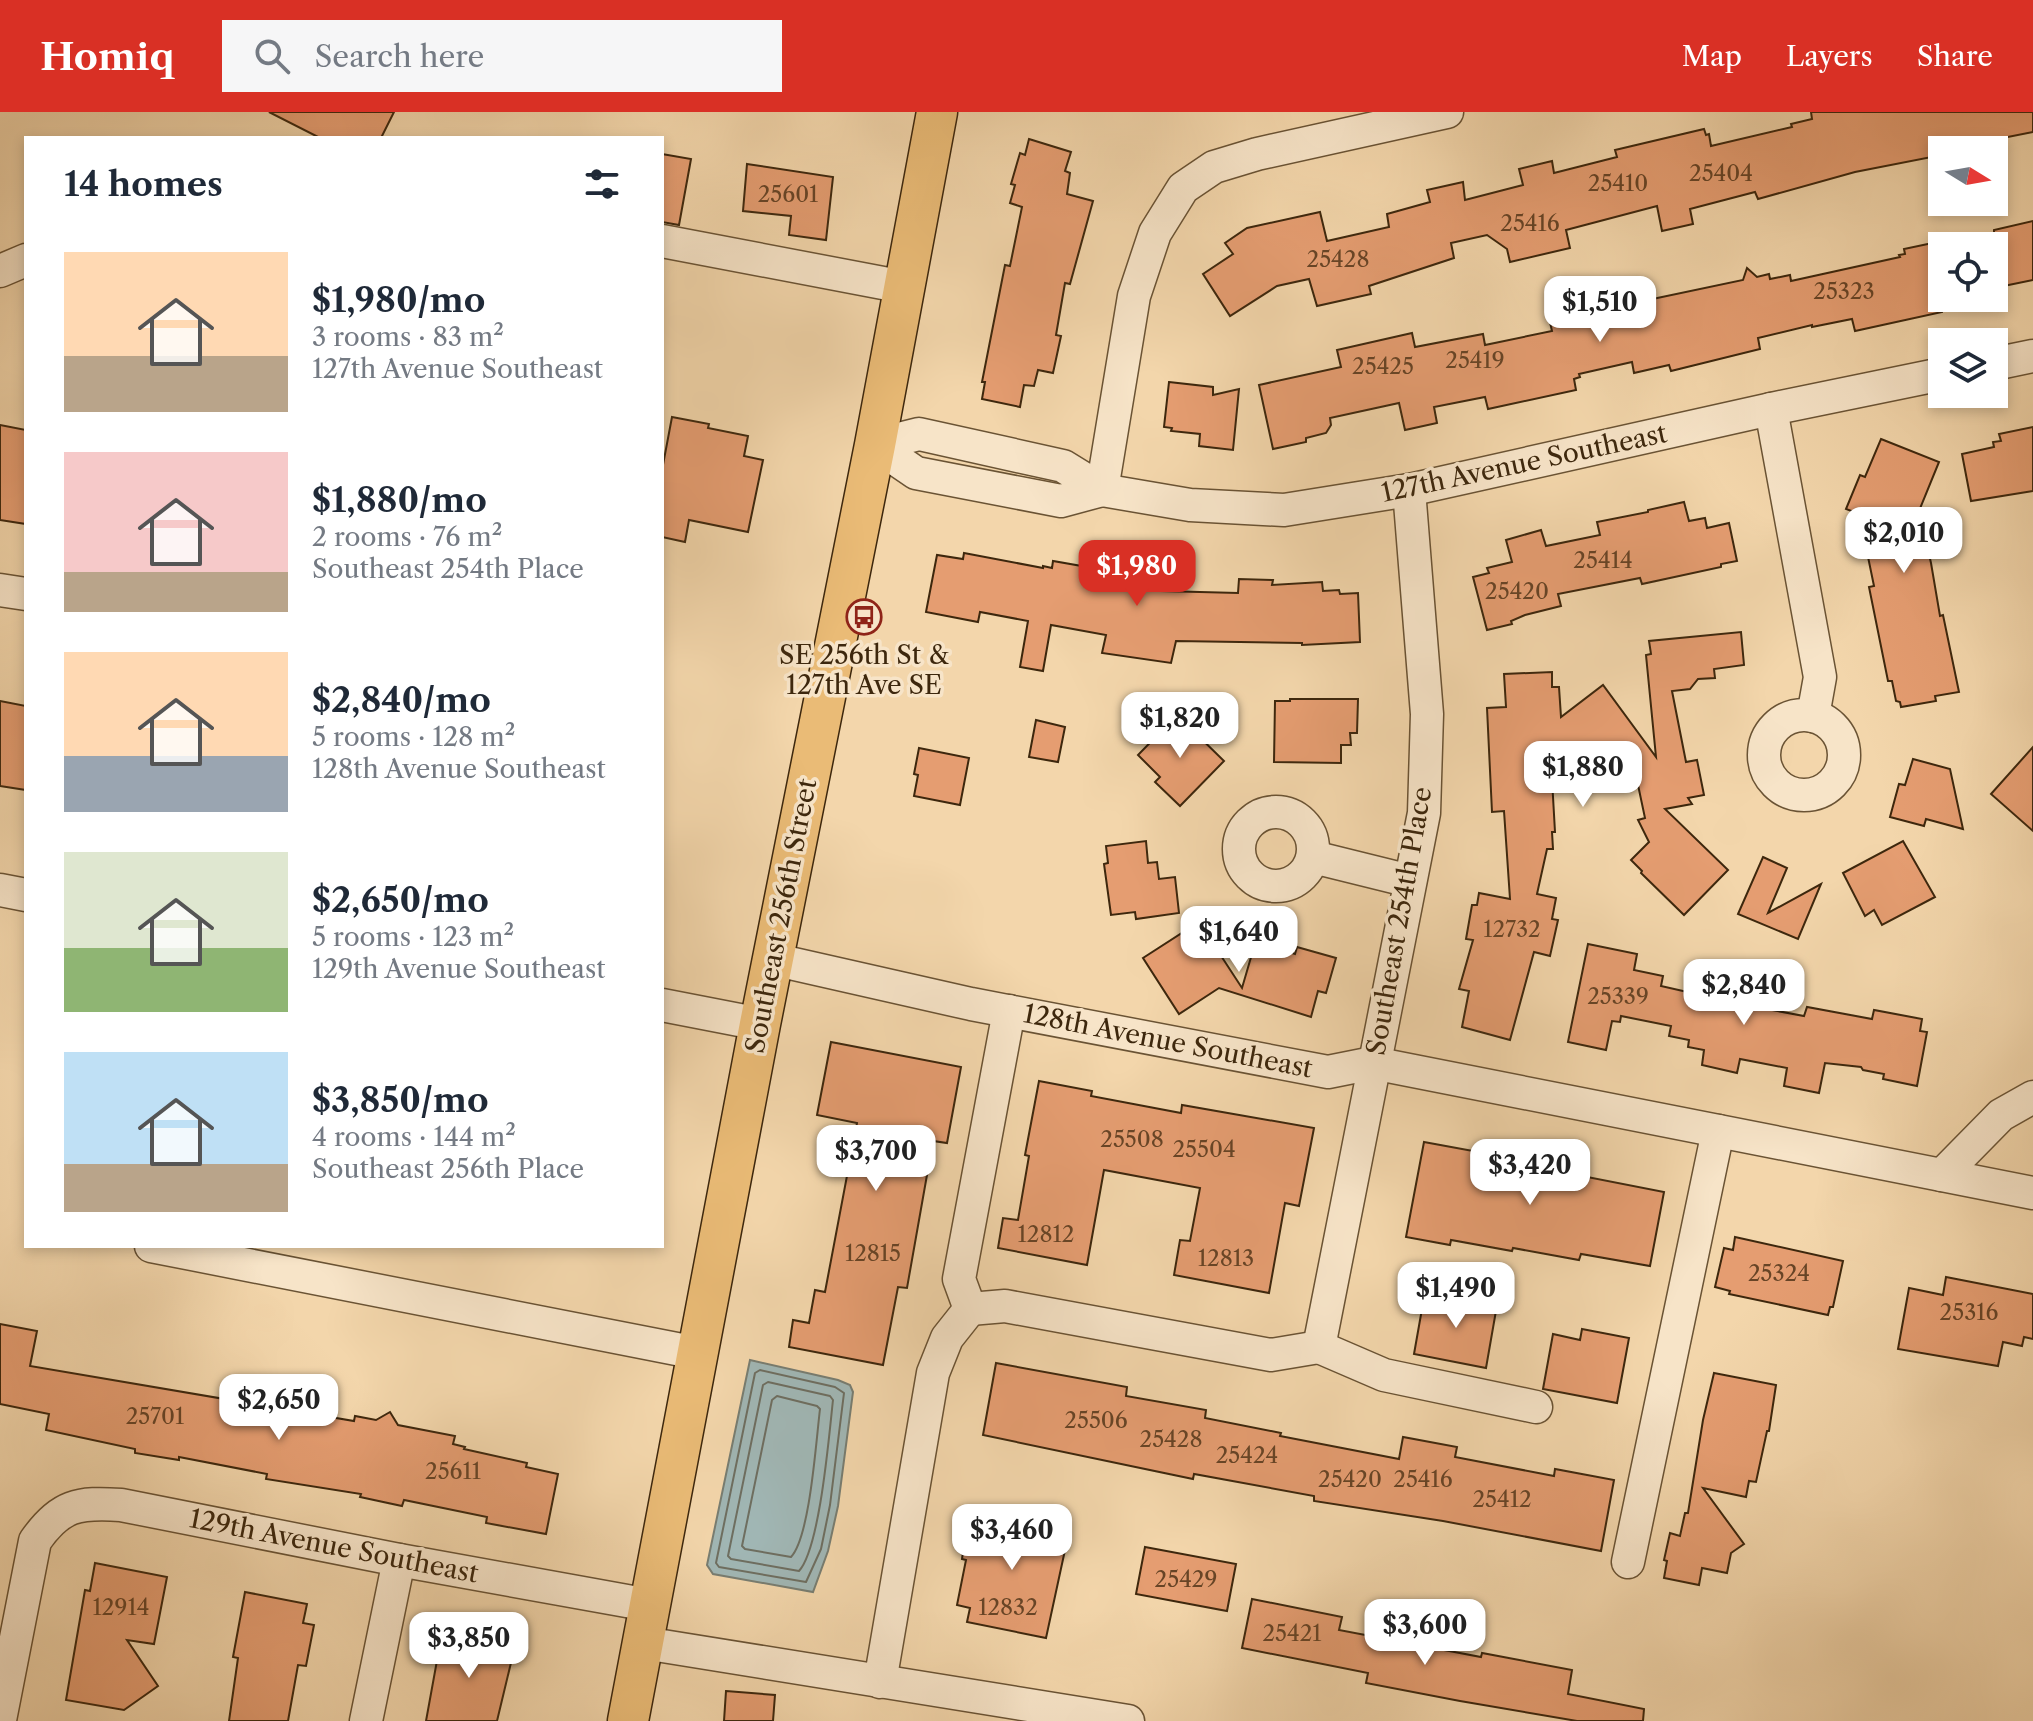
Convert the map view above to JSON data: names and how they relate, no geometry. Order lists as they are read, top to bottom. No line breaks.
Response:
{"streets":{"main road":["Southeast 256th Street"],"street":["127th Avenue Southeast","Southeast 254th Place","128th Avenue Southeast","129th Avenue Southeast"]},"crossings":[["127th Avenue Southeast","Southeast 256th Street"],["127th Avenue Southeast","Southeast 254th Place"],["Southeast 256th Street","128th Avenue Southeast"],["Southeast 256th Street","129th Avenue Southeast"],["Southeast 254th Place","128th Avenue Southeast"]],"places":{"bus stop":["SE 256th St & 127th Ave SE"]},"house_numbers":["25404","25410","25601","25416","25428","25323","25419","25425","25414","25420","12732","25339","25508","25504","12812","12815","12813","25324","25316","25701","25506","25428","25424","25611","25420","25416","25412","25429","12914","12832","25421"],"north":"right","page":{"header":"Homiq","search":"Search here","nav":["Map","Layers","Share"],"heading":"14 homes","list":[{"name":"$1,980/mo","note":"3 rooms · 83 m² · 127th Avenue Southeast"},{"name":"$1,880/mo","note":"2 rooms · 76 m² · Southeast 254th Place"},{"name":"$2,840/mo","note":"5 rooms · 128 m² · 128th Avenue Southeast"},{"name":"$2,650/mo","note":"5 rooms · 123 m² · 129th Avenue Southeast"},{"name":"$3,850/mo","note":"4 rooms · 144 m² · Southeast 256th Place"}],"price":["$1,510","$2,010","$1,980","$1,820","$1,880","$1,640","$2,840","$3,700","$3,420","$1,490","$2,650","$3,460","$3,600","$3,850"]}}
